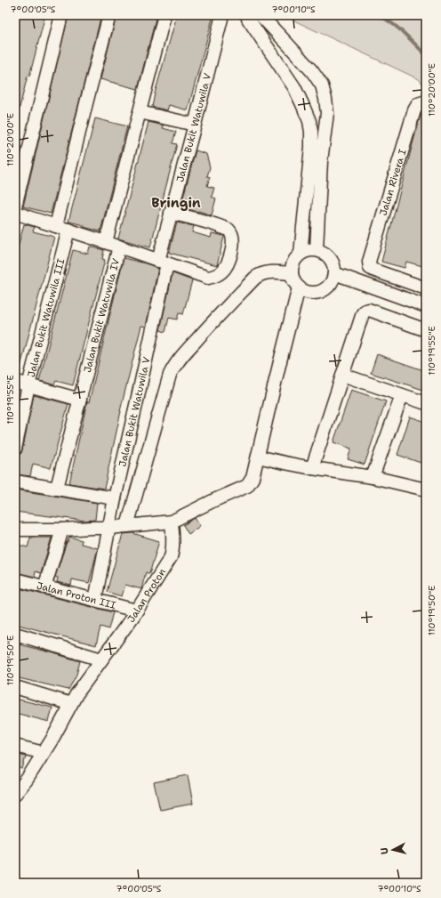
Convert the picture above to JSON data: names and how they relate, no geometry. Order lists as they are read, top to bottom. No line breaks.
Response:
{"streets":{"street":["Jalan Bukit Watuwila V","Jalan Rivera I","Jalan Bukit Watuwila IV","Jalan Bukit Watuwila III","Jalan Proton III","Jalan Proton"]},"crossings":[["Jalan Bukit Watuwila V","Jalan Proton III"],["Jalan Proton III","Jalan Proton"]],"districts":["Bringin"],"north":"left","coordinates":["7°00'05\"S","7°00'10\"S","110°20'00\"E","110°19'55\"E","110°19'50\"E"]}
